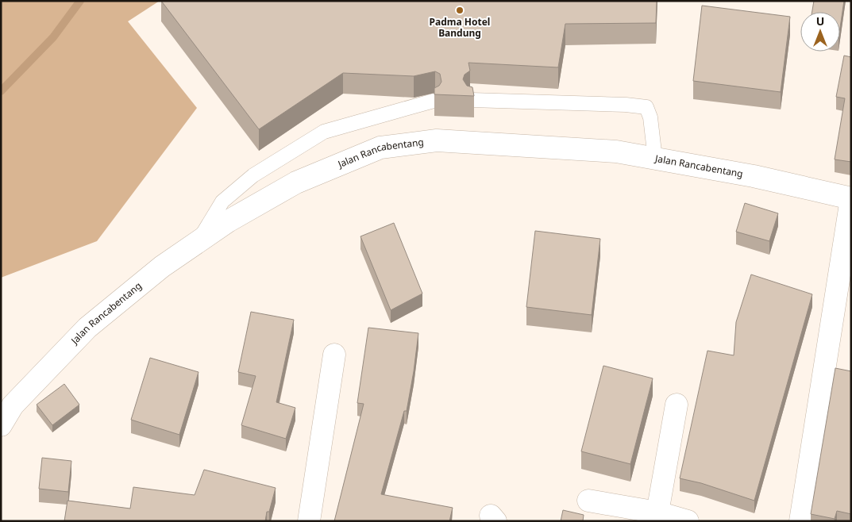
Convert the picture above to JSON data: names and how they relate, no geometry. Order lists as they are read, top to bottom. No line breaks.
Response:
{"streets":{"street":["Jalan Rancabentang"]},"places":["Padma Hotel Bandung"],"north":"top"}
